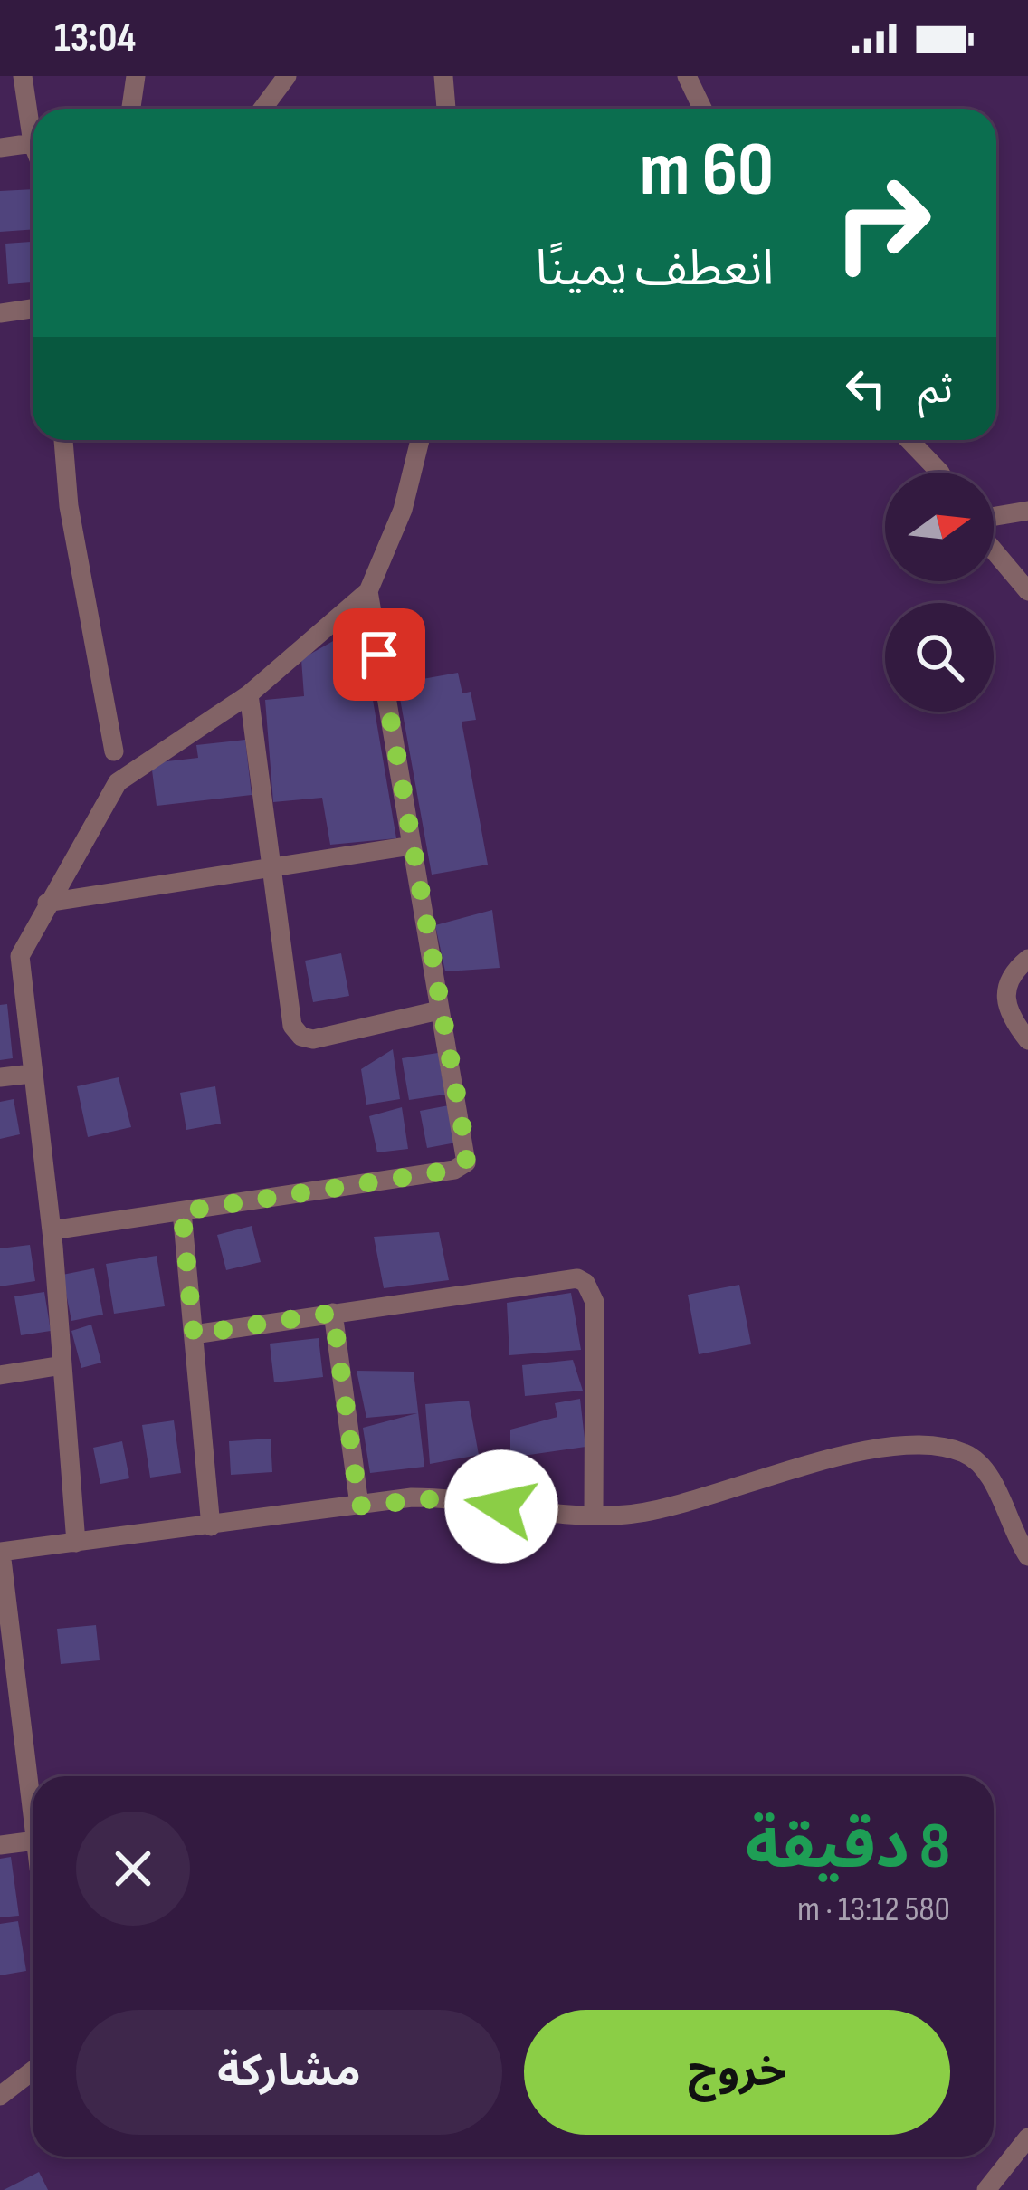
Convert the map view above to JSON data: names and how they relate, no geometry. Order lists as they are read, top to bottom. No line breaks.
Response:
{"north":"right","page":{"status":"13:04","turn":["60 m","انعطف يمينًا"],"then":"ثم","heading":["8 دقيقة","580 m · 13:12"],"buttons":["خروج","مشاركة"]}}
